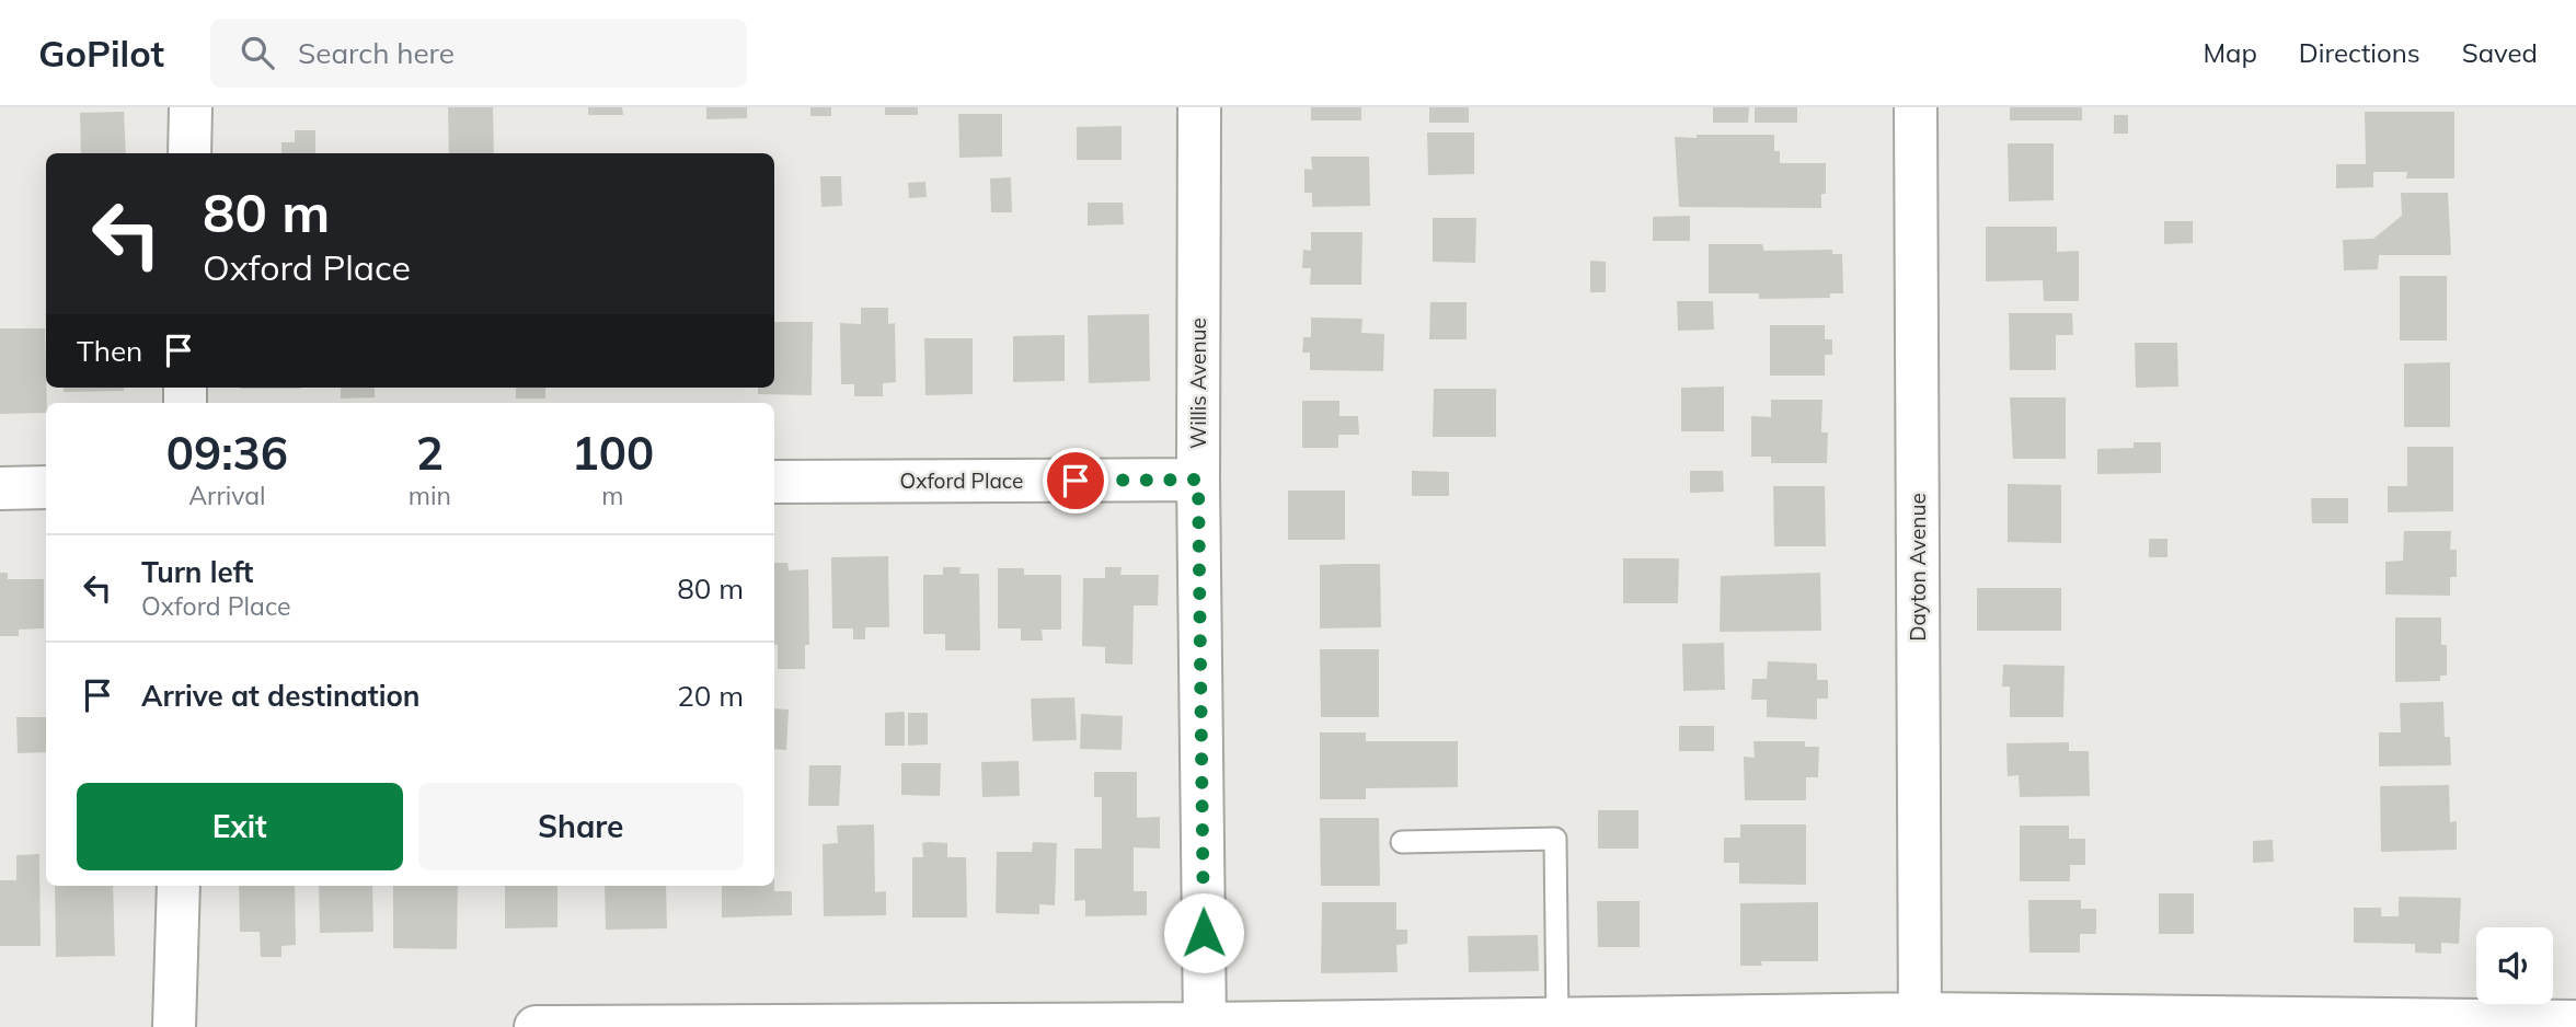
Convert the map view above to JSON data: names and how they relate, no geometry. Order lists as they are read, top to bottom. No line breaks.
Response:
{"streets":{"street":["Willis Avenue","Oxford Place","Dayton Avenue"]},"crossings":[["Willis Avenue","Oxford Place"]],"page":{"header":"GoPilot","search":"Search here","nav":["Map","Directions","Saved"],"turn":["80 m","Oxford Place"],"then":"Then","eta":["09:36","Arrival","2","min","100","m"],"list":[{"name":"Turn left","note":"Oxford Place","value":"80 m"},{"name":"Arrive at destination","value":"20 m"}],"buttons":["Exit","Share"]}}
